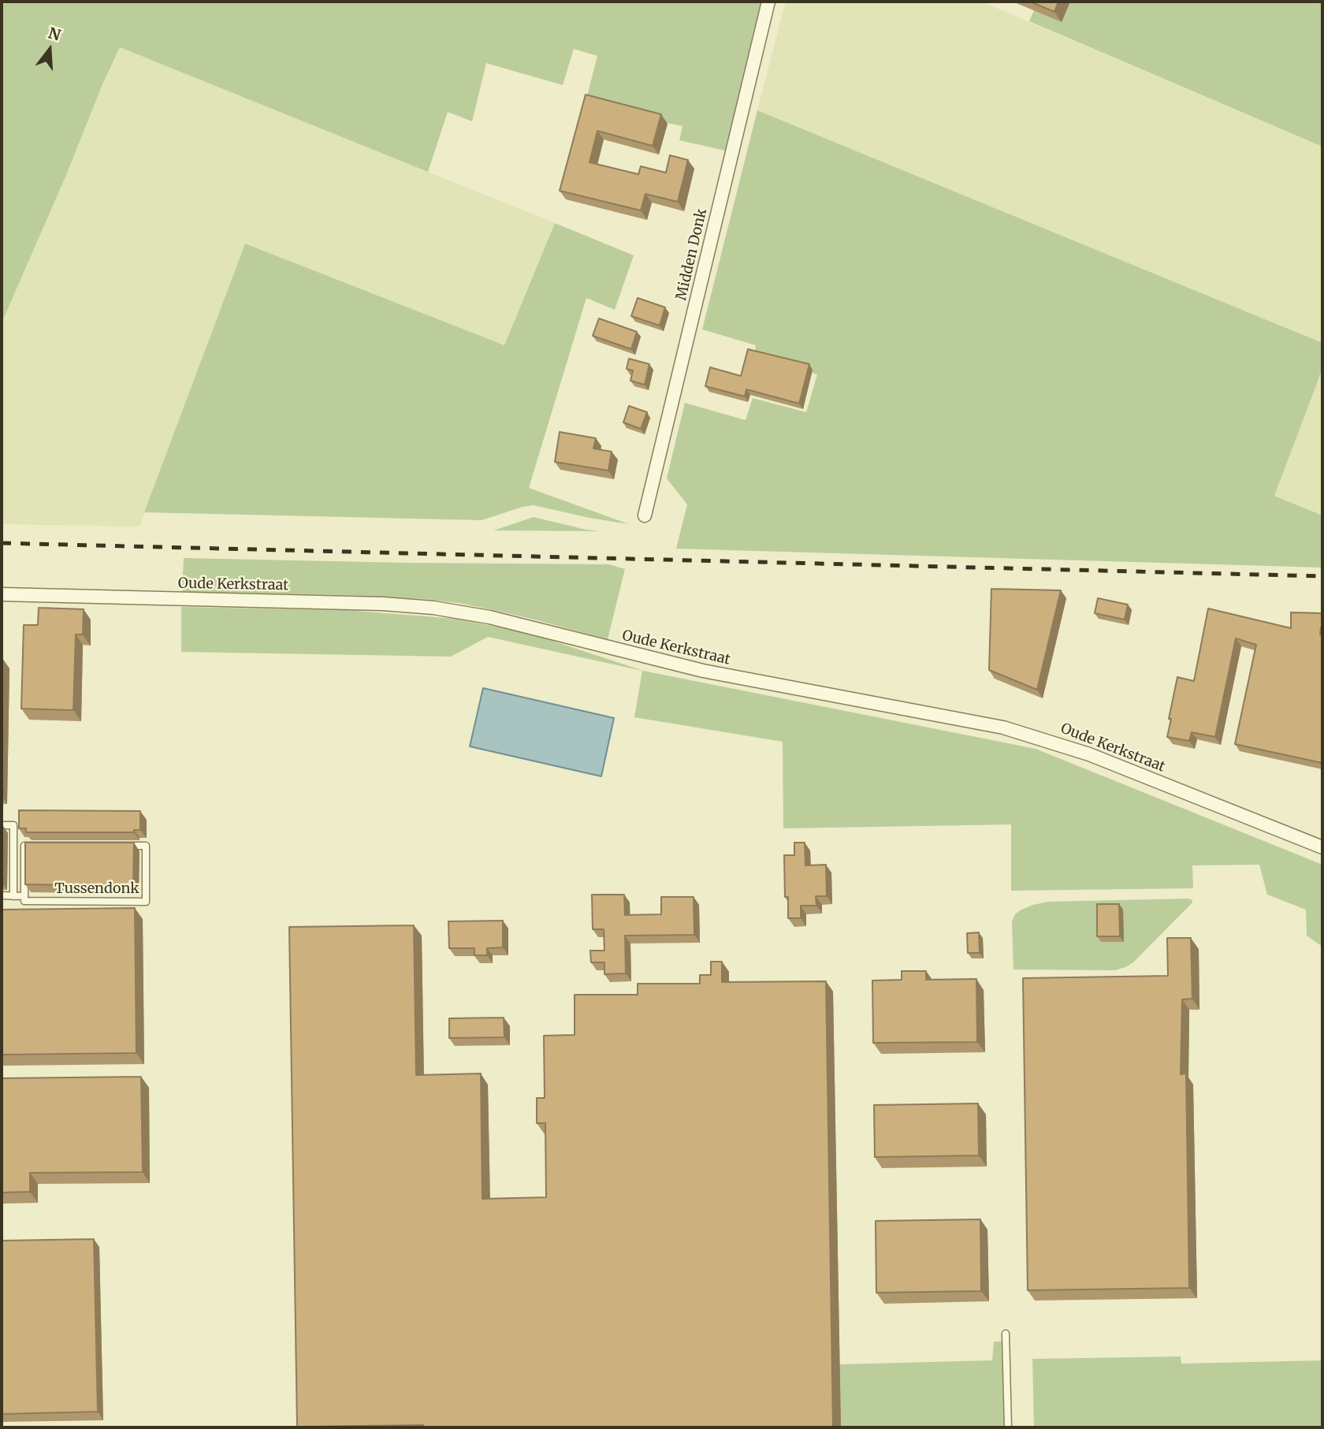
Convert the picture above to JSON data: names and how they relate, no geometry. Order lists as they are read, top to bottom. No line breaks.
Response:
{"streets":{"street":["Midden Donk","Oude Kerkstraat"],"lane":["Tussendonk"]},"north":"top"}
